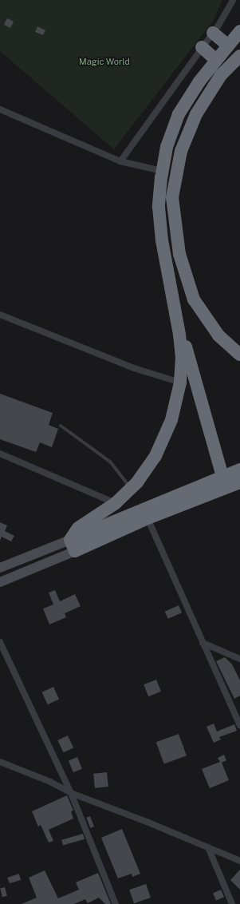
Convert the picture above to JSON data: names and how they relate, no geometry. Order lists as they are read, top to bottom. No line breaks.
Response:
{"parks":["Magic World"]}
